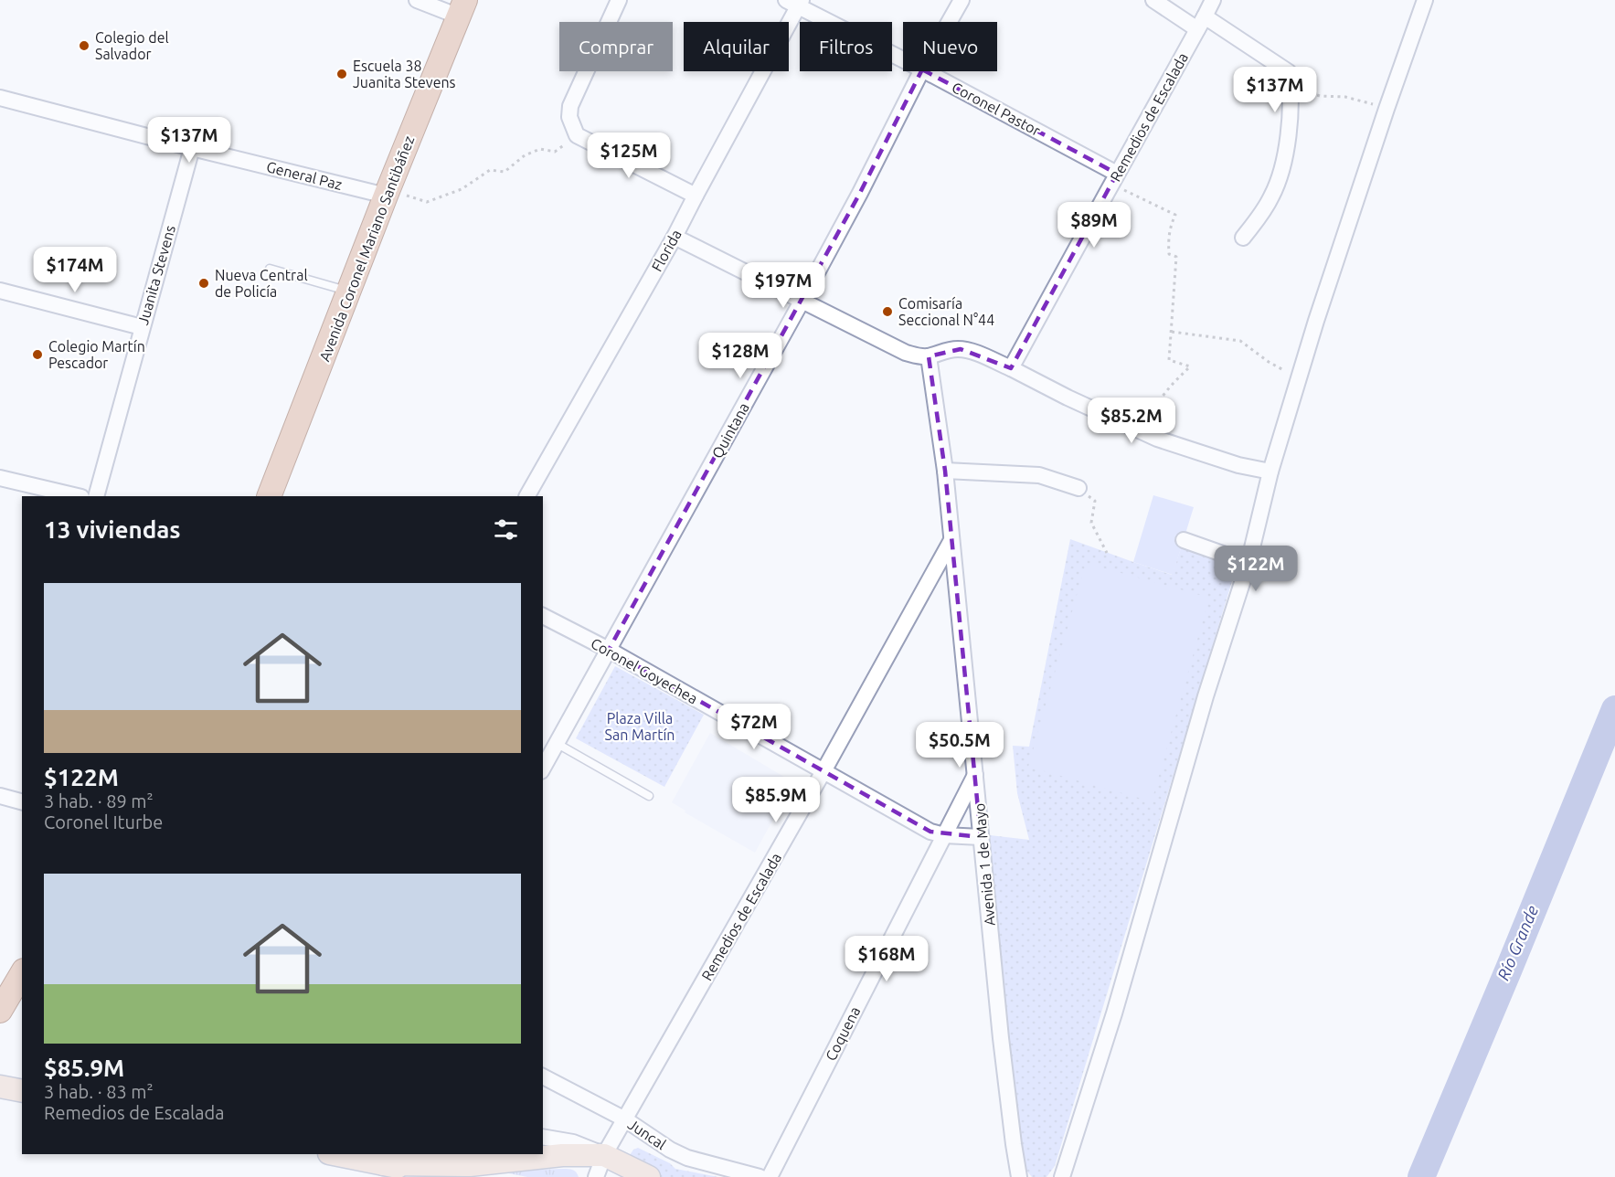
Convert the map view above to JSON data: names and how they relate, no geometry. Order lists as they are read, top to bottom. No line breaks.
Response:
{"streets":{"main road":["Avenida Coronel Mariano Santibáñez"],"street":["Coronel Pastor","Remedios de Escalada","General Paz","Florida","Juanita Stevens","Quintana","Coronel Goyechea","Avenida 1 de Mayo","Coquena","Juncal"]},"crossings":[["Coronel Pastor","Remedios de Escalada"],["Coronel Pastor","Florida"],["Remedios de Escalada","Coronel Goyechea"],["Remedios de Escalada","Avenida 1 de Mayo"],["Remedios de Escalada","Juncal"],["General Paz","Avenida Coronel Mariano Santibáñez"],["General Paz","Juanita Stevens"],["Quintana","Coronel Goyechea"],["Coronel Goyechea","Avenida 1 de Mayo"],["Coronel Goyechea","Coquena"],["Avenida 1 de Mayo","Coquena"]],"water":["Río Grande"],"parks":["Plaza Villa San Martín"],"places":["Colegio del Salvador","Escuela 38 Juanita Stevens","Nueva Central de Policía","Comisaría Seccional N°44","Colegio Martín Pescador"],"page":{"chip":["Comprar","Alquilar","Filtros","Nuevo"],"price":["$137M","$137M","$125M","$89M","$174M","$197M","$128M","$85.2M","$122M","$72M","$50.5M","$85.9M","$168M"],"heading":"13 viviendas","list":[{"name":"$122M","note":"3 hab. · 89 m² · Coronel Iturbe"},{"name":"$85.9M","note":"3 hab. · 83 m² · Remedios de Escalada"}]}}
